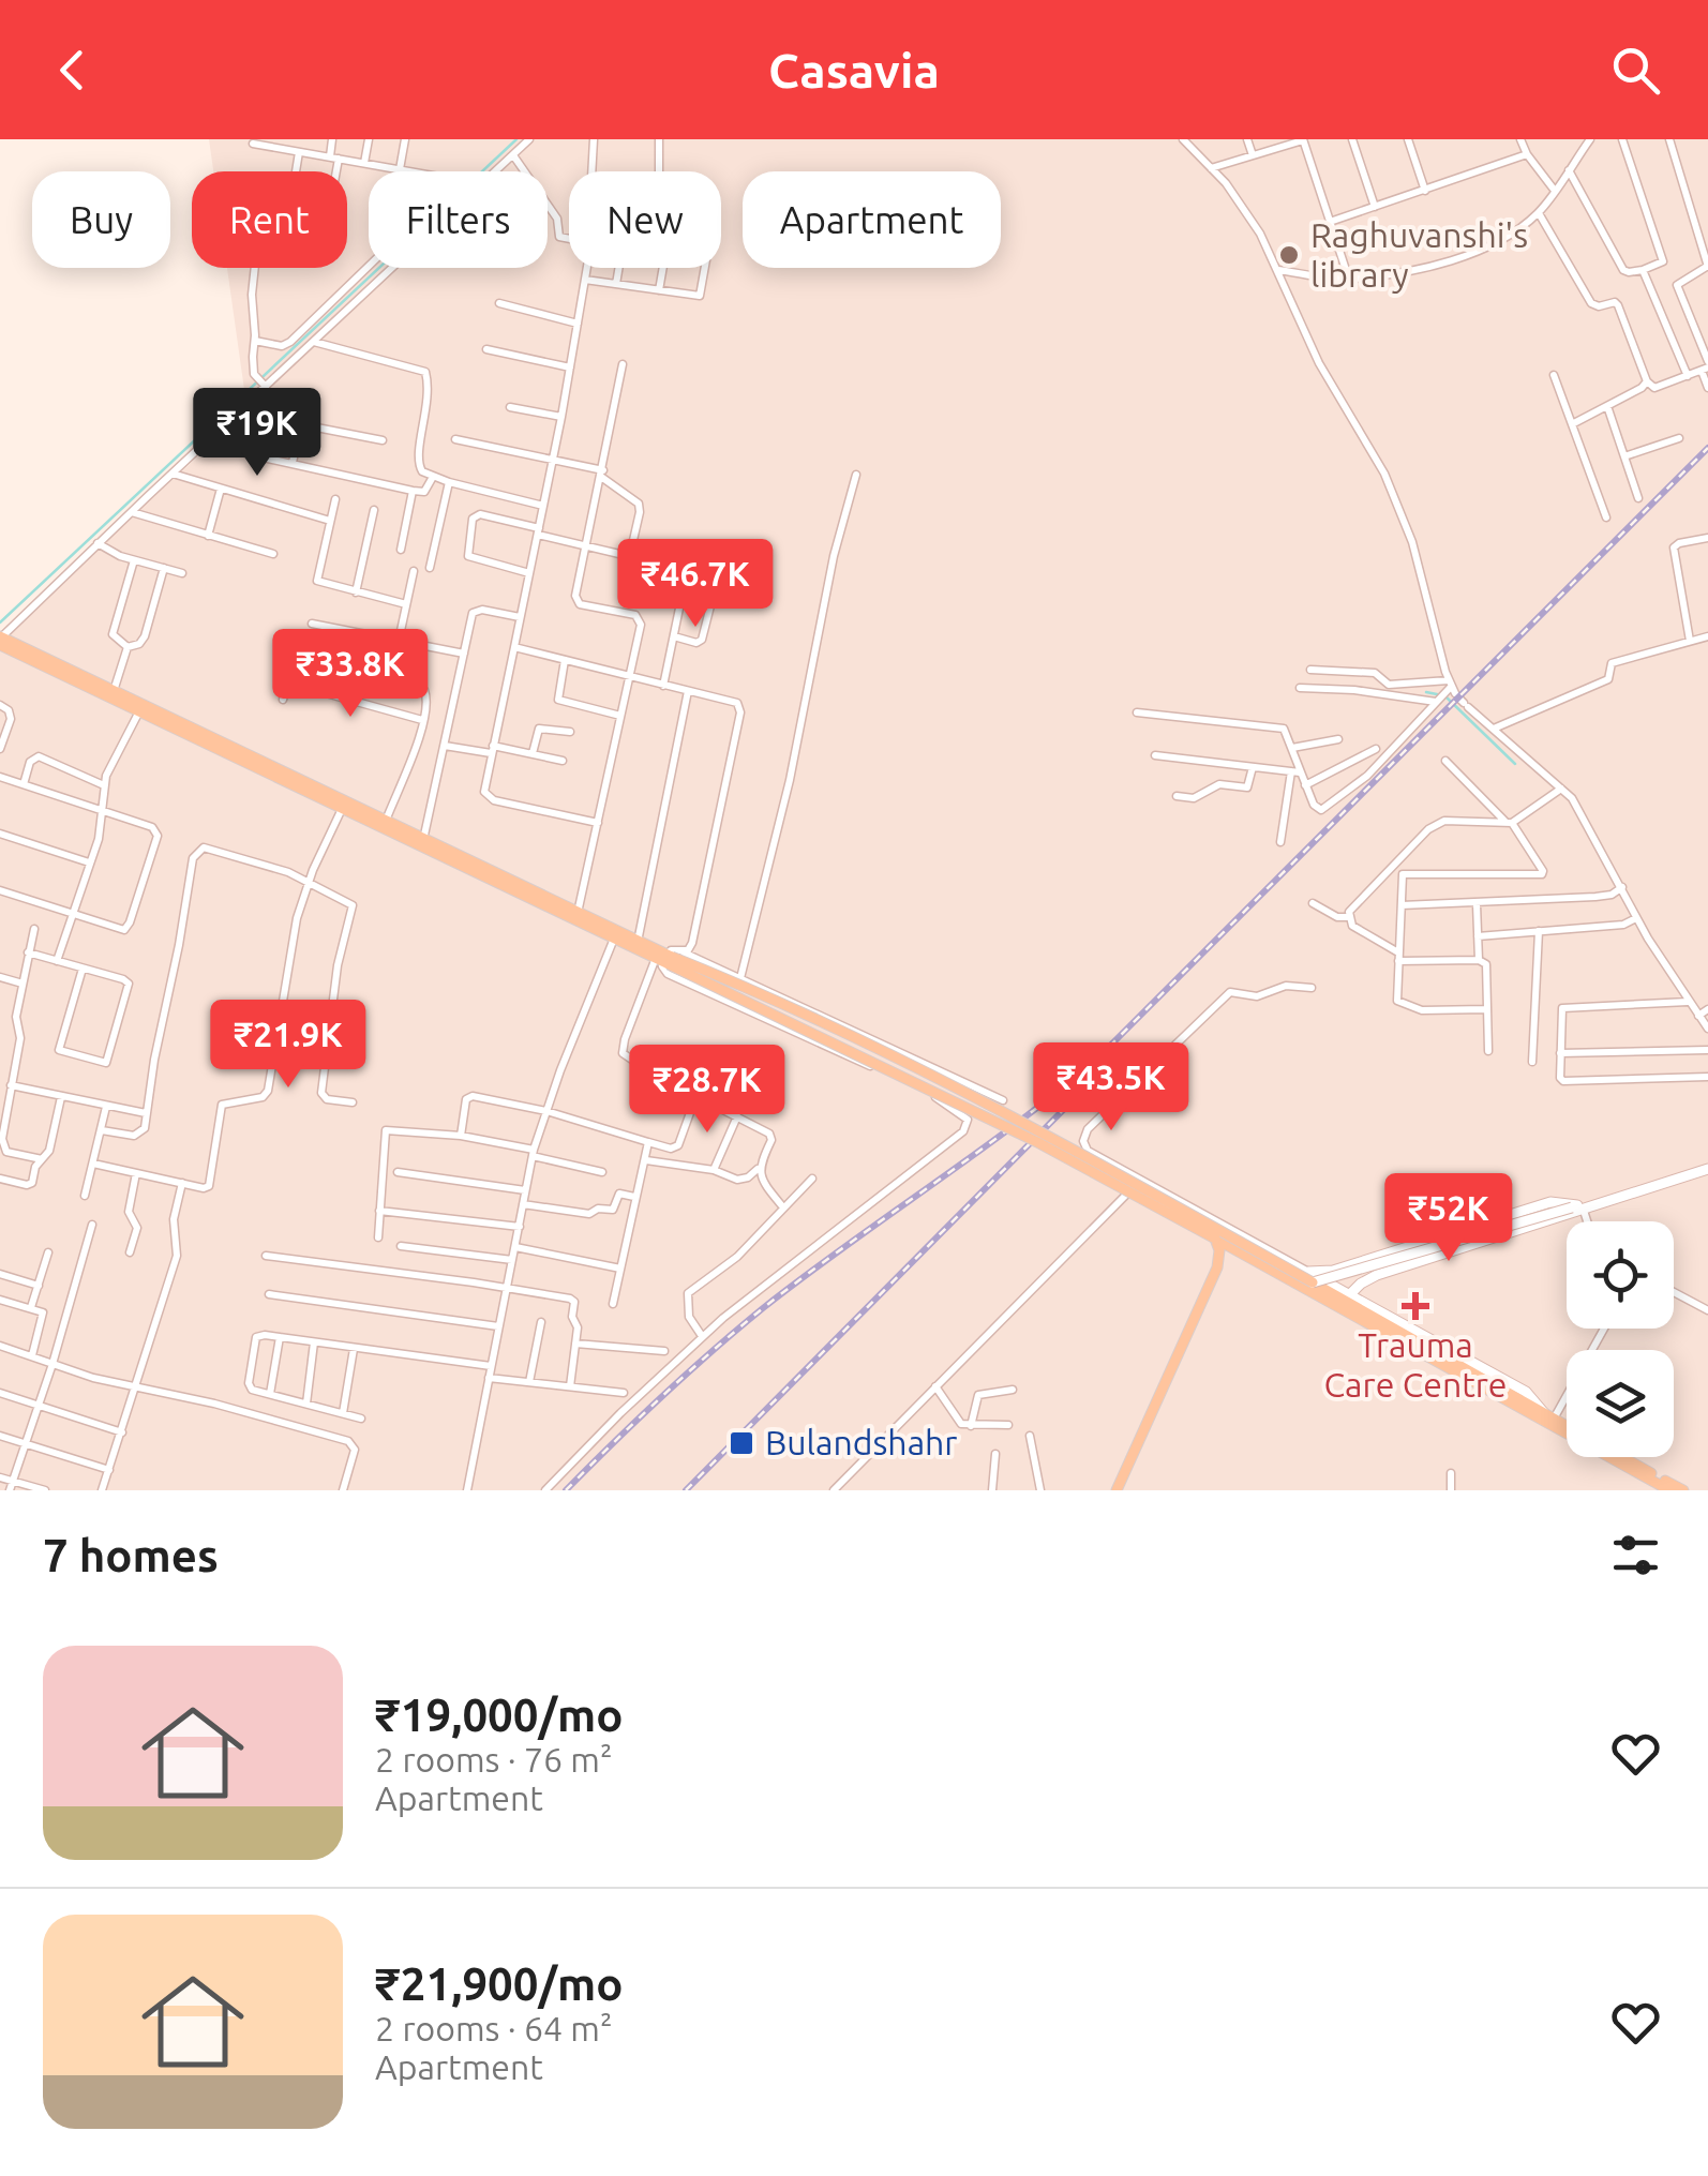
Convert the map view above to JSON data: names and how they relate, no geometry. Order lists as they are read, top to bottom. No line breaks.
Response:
{"places":{"other":["Raghuvanshi's library"],"health":["Trauma Care Centre"],"transit":["Bulandshahr"]},"page":{"header":"Casavia","chip":["Buy","Rent","Filters","New","Apartment"],"price":["₹19K","₹46.7K","₹33.8K","₹21.9K","₹43.5K","₹28.7K","₹52K"],"heading":"7 homes","list":[{"name":"₹19,000/mo","note":"2 rooms · 76 m² · Apartment"},{"name":"₹21,900/mo","note":"2 rooms · 64 m² · Apartment"}]}}
